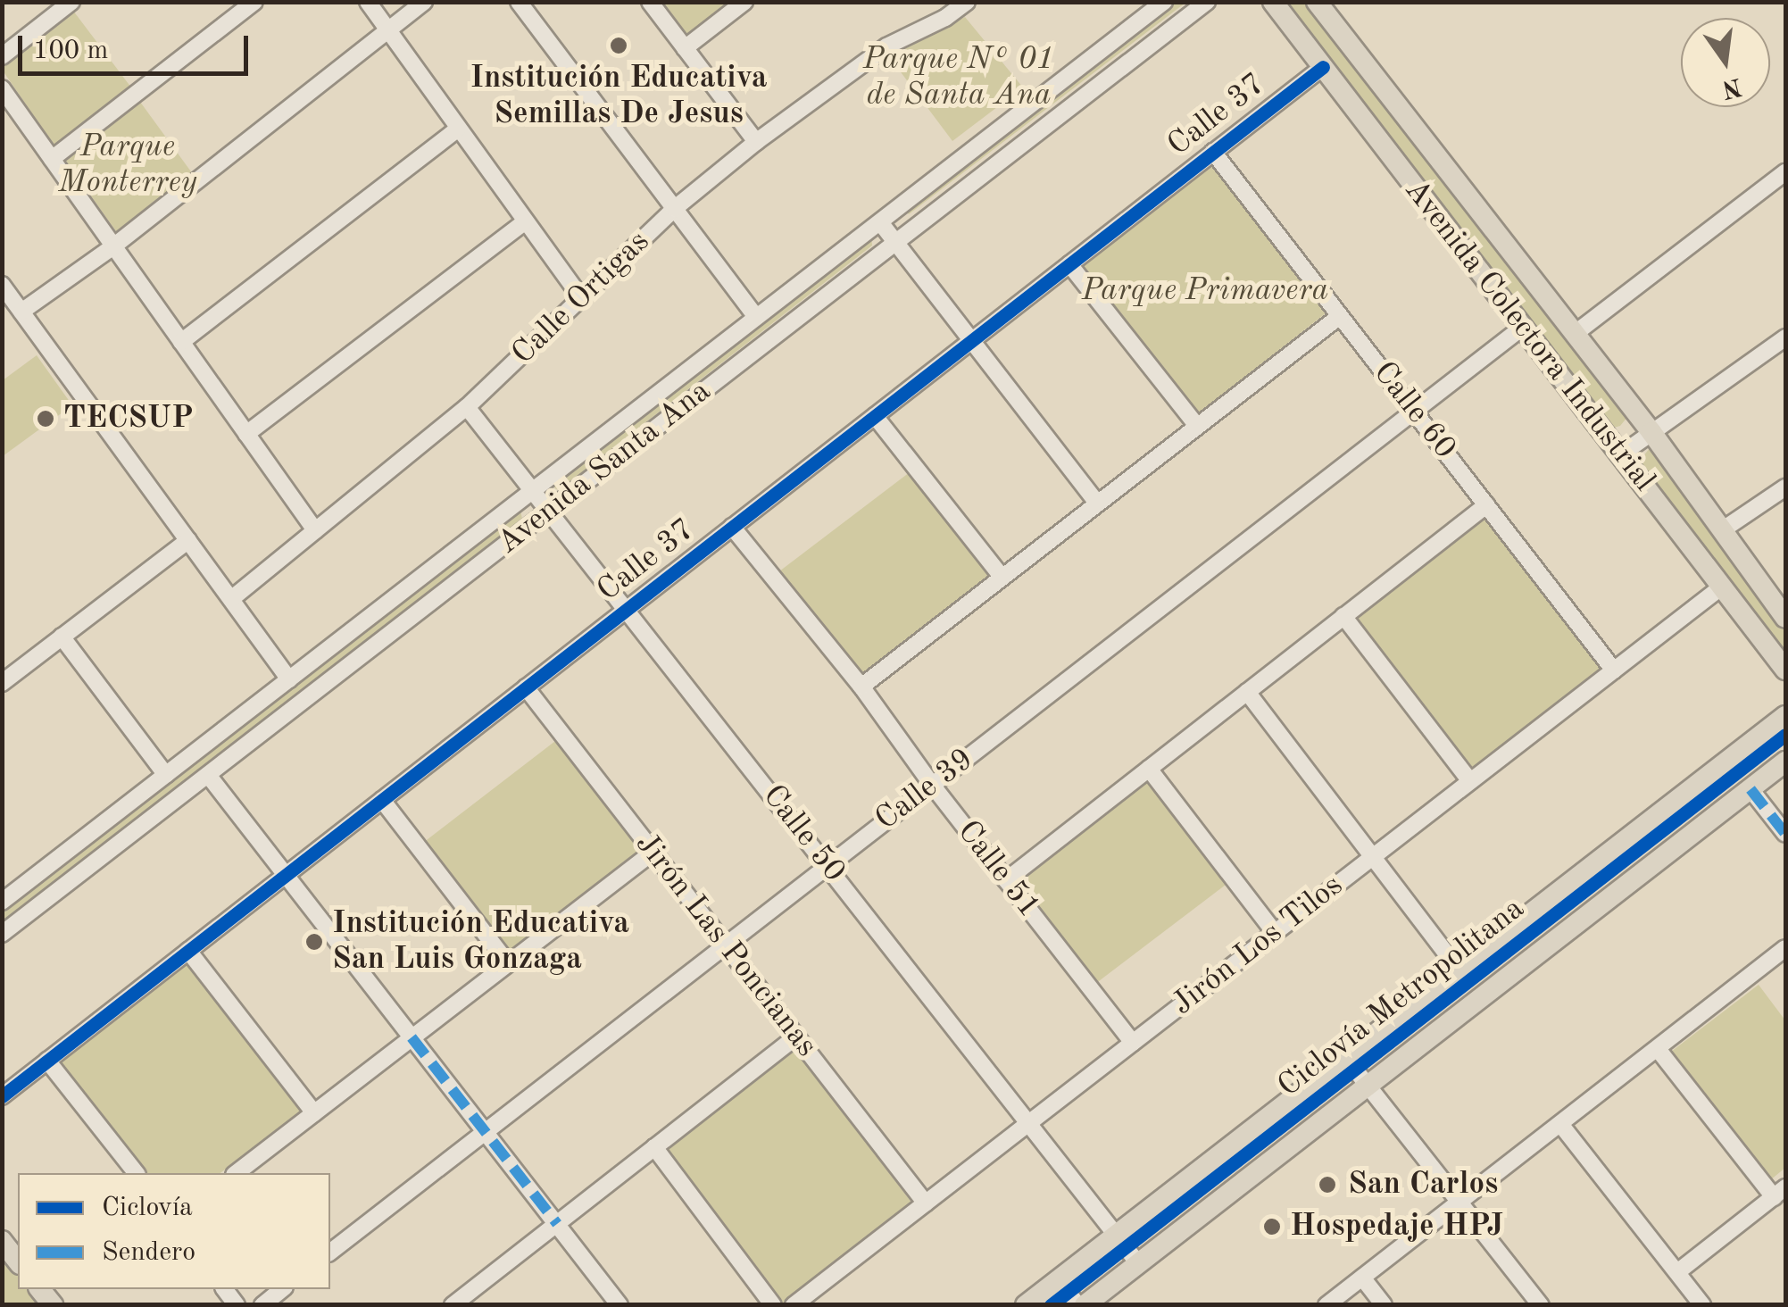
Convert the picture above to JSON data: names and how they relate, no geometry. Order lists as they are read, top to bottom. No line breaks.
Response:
{"streets":{"main road":["Avenida Colectora Industrial"],"street":["Calle 37","Calle Ortigas","Calle 60","Avenida Santa Ana","Calle 39","Calle 50","Calle 51","Jirón Las Poncianas","Jirón Los Tilos"],"cycle path":["Ciclovía Metropolitana"]},"crossings":[["Calle 37","Avenida Colectora Industrial"],["Calle 37","Calle 60"],["Calle 37","Calle 50"],["Calle 37","Calle 51"],["Calle 37","Jirón Las Poncianas"],["Calle Ortigas","Calle 50"],["Avenida Colectora Industrial","Calle 39"],["Avenida Colectora Industrial","Jirón Los Tilos"],["Calle 60","Calle 39"],["Calle 60","Jirón Los Tilos"],["Avenida Santa Ana","Calle 50"],["Calle 39","Calle 50"],["Calle 39","Calle 51"],["Calle 39","Jirón Las Poncianas"],["Calle 50","Jirón Los Tilos"],["Calle 51","Jirón Los Tilos"],["Jirón Las Poncianas","Jirón Los Tilos"]],"parks":["Parque N° 01 de Santa Ana","Parque Monterrey","Parque Primavera"],"places":["Institución Educativa Semillas De Jesus","TECSUP","Institución Educativa San Luis Gonzaga","San Carlos","Hospedaje HPJ"],"legend":["Ciclovía","Sendero"],"scale_bar":"100 m","north":"bottom"}
